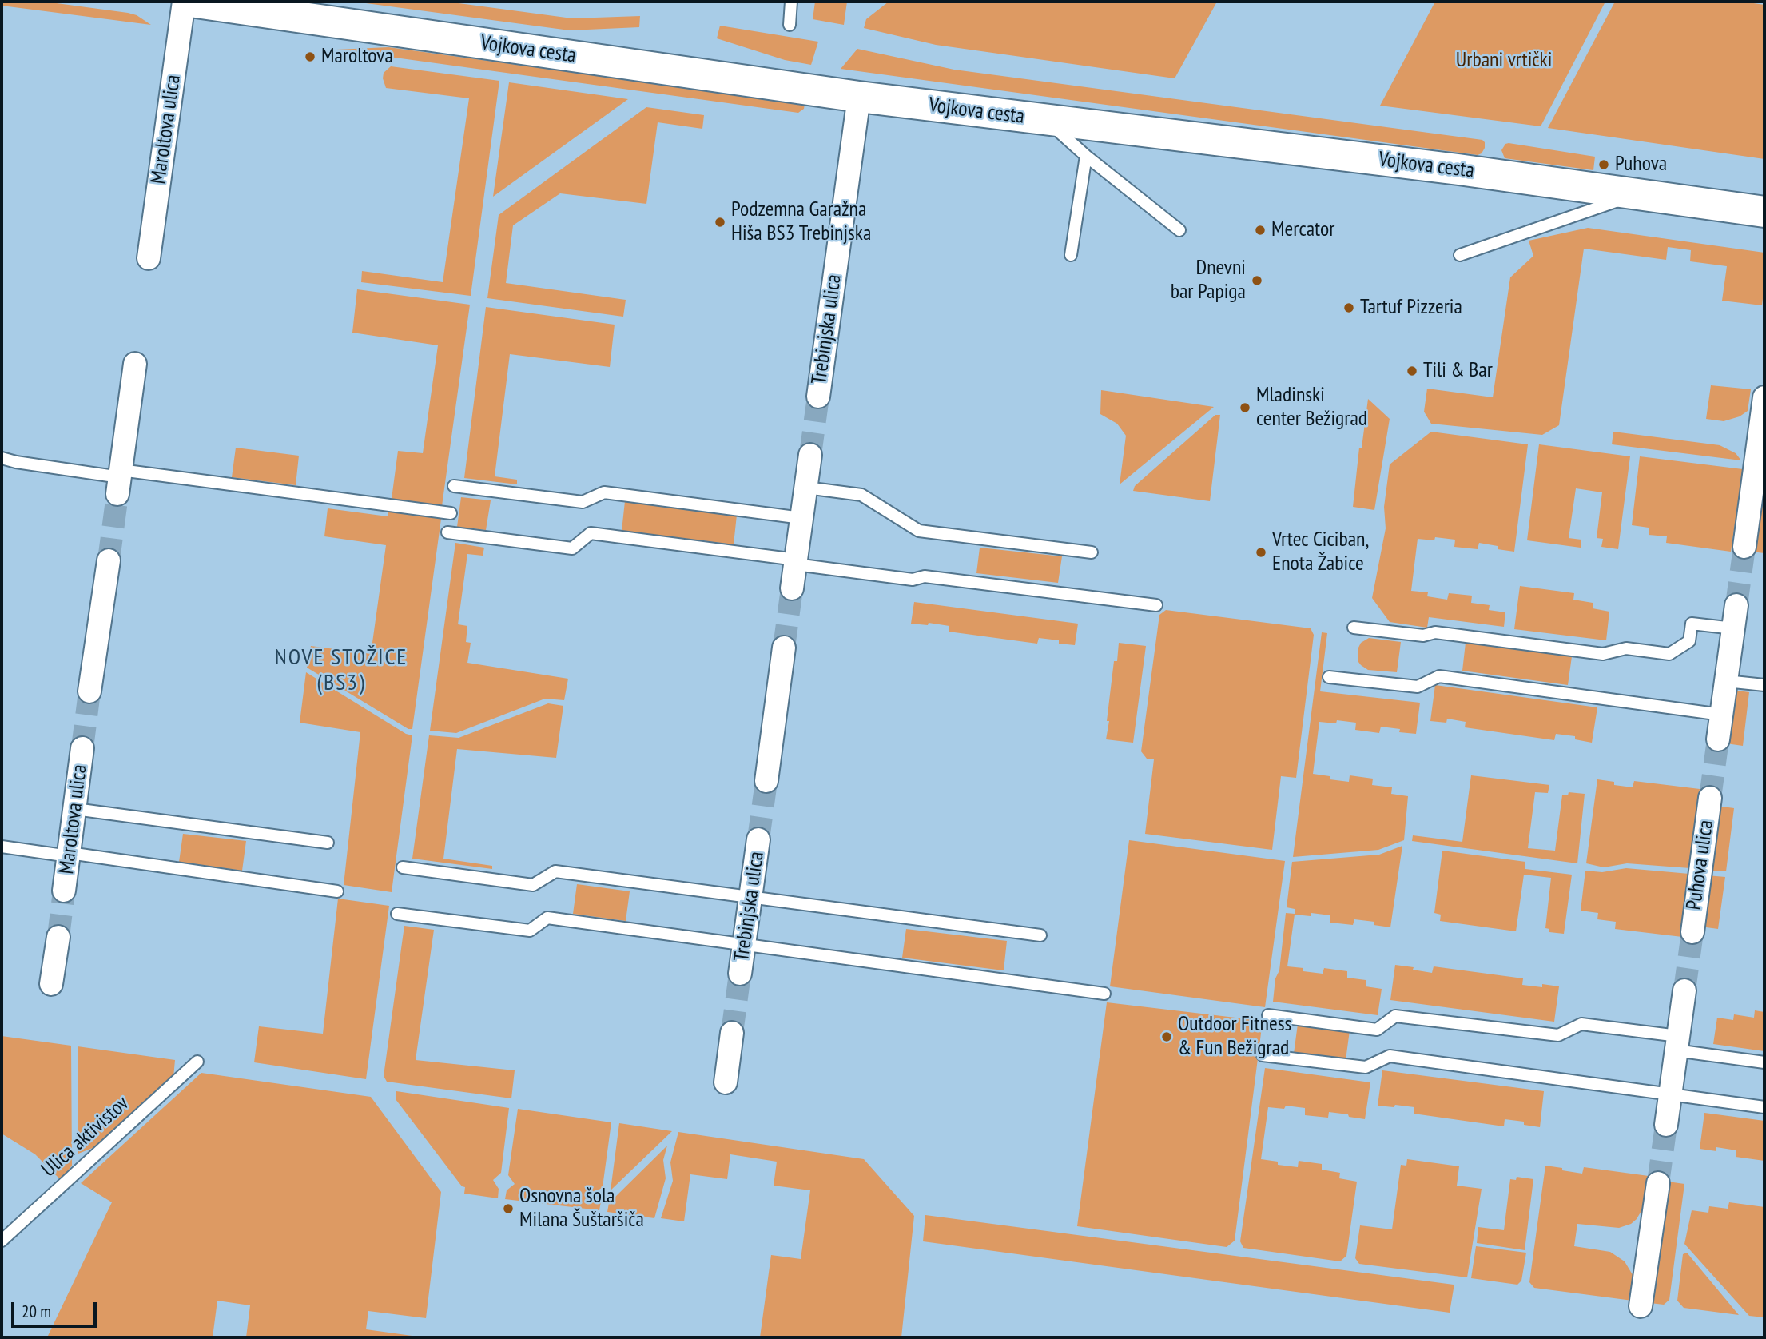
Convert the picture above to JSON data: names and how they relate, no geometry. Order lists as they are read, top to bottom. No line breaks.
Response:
{"streets":{"street":["Vojkova cesta","Maroltova ulica","Trebinjska ulica","Puhova ulica"],"lane":["Ulica aktivistov"]},"crossings":[["Vojkova cesta","Trebinjska ulica"]],"districts":["NOVE STOŽICE (BS3)"],"parks":["Urbani vrtički"],"places":["Maroltova","Puhova","Podzemna Garažna Hiša BS3 Trebinjska","Mercator","Dnevni bar Papiga","Tartuf Pizzeria","Tili & Bar","Mladinski center Bežigrad","Vrtec Ciciban, Enota Žabice","Outdoor Fitness & Fun Bežigrad","Osnovna šola Milana Šuštaršiča"],"scale_bar":"20 m"}
